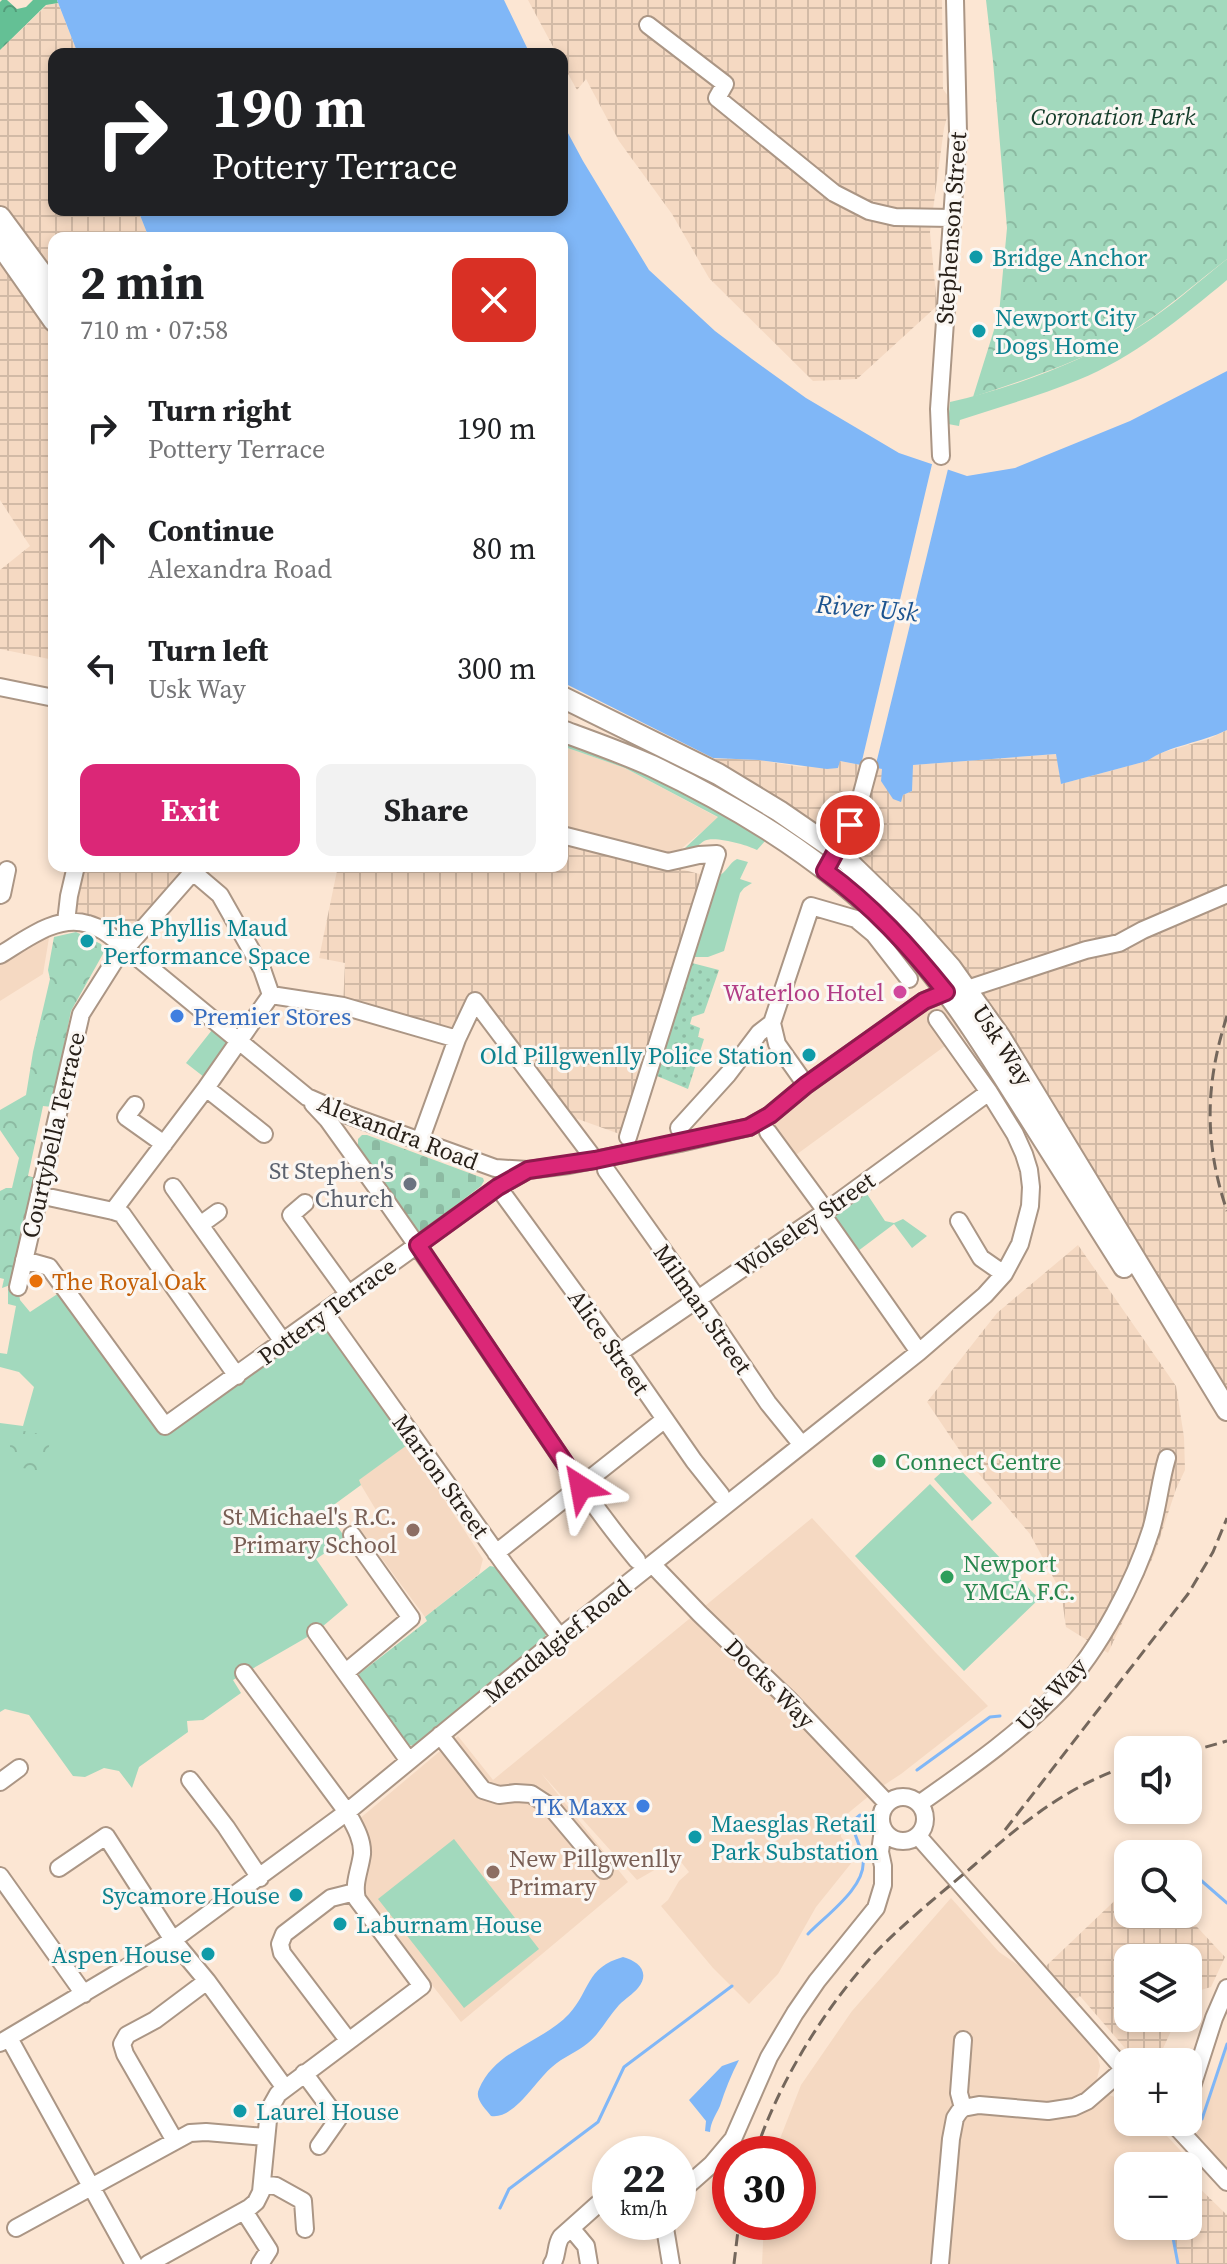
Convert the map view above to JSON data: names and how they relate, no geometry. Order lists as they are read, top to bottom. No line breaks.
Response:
{"streets":{"main road":["Usk Way"],"street":["Stephenson Street","Alexandra Road","Courtybella Terrace","Wolseley Street","Milman Street","Pottery Terrace","Alice Street","Marion Street","Mendalgief Road","Docks Way"]},"crossings":[["Usk Way","Alexandra Road"],["Usk Way","Docks Way"],["Alexandra Road","Courtybella Terrace"],["Alexandra Road","Milman Street"],["Alexandra Road","Pottery Terrace"],["Alexandra Road","Docks Way"],["Courtybella Terrace","Pottery Terrace"],["Wolseley Street","Milman Street"],["Wolseley Street","Alice Street"],["Wolseley Street","Mendalgief Road"],["Milman Street","Mendalgief Road"],["Pottery Terrace","Alice Street"],["Pottery Terrace","Marion Street"],["Pottery Terrace","Docks Way"],["Marion Street","Mendalgief Road"],["Mendalgief Road","Docks Way"]],"water":["River Usk"],"parks":["Coronation Park"],"places":["Bridge Anchor","Newport City Dogs Home","The Phyllis Maud Performance Space","Waterloo Hotel","Premier Stores","Old Pillgwenlly Police Station","St Stephen's Church","The Royal Oak","Connect Centre","St Michael's R.C. Primary School","Newport YMCA F.C.","TK Maxx","Maesglas Retail Park Substation","New Pillgwenlly Primary","Sycamore House","Laburnam House","Aspen House","Laurel House"],"page":{"turn":["190 m","Pottery Terrace"],"heading":["2 min","710 m · 07:58"],"list":[{"name":"Turn right","note":"Pottery Terrace","value":"190 m"},{"name":"Continue","note":"Alexandra Road","value":"80 m"},{"name":"Turn left","note":"Usk Way","value":"300 m"}],"buttons":["Exit","Share"],"map_buttons":["+","−"],"speed":"22 km/h","limit":"30"}}
